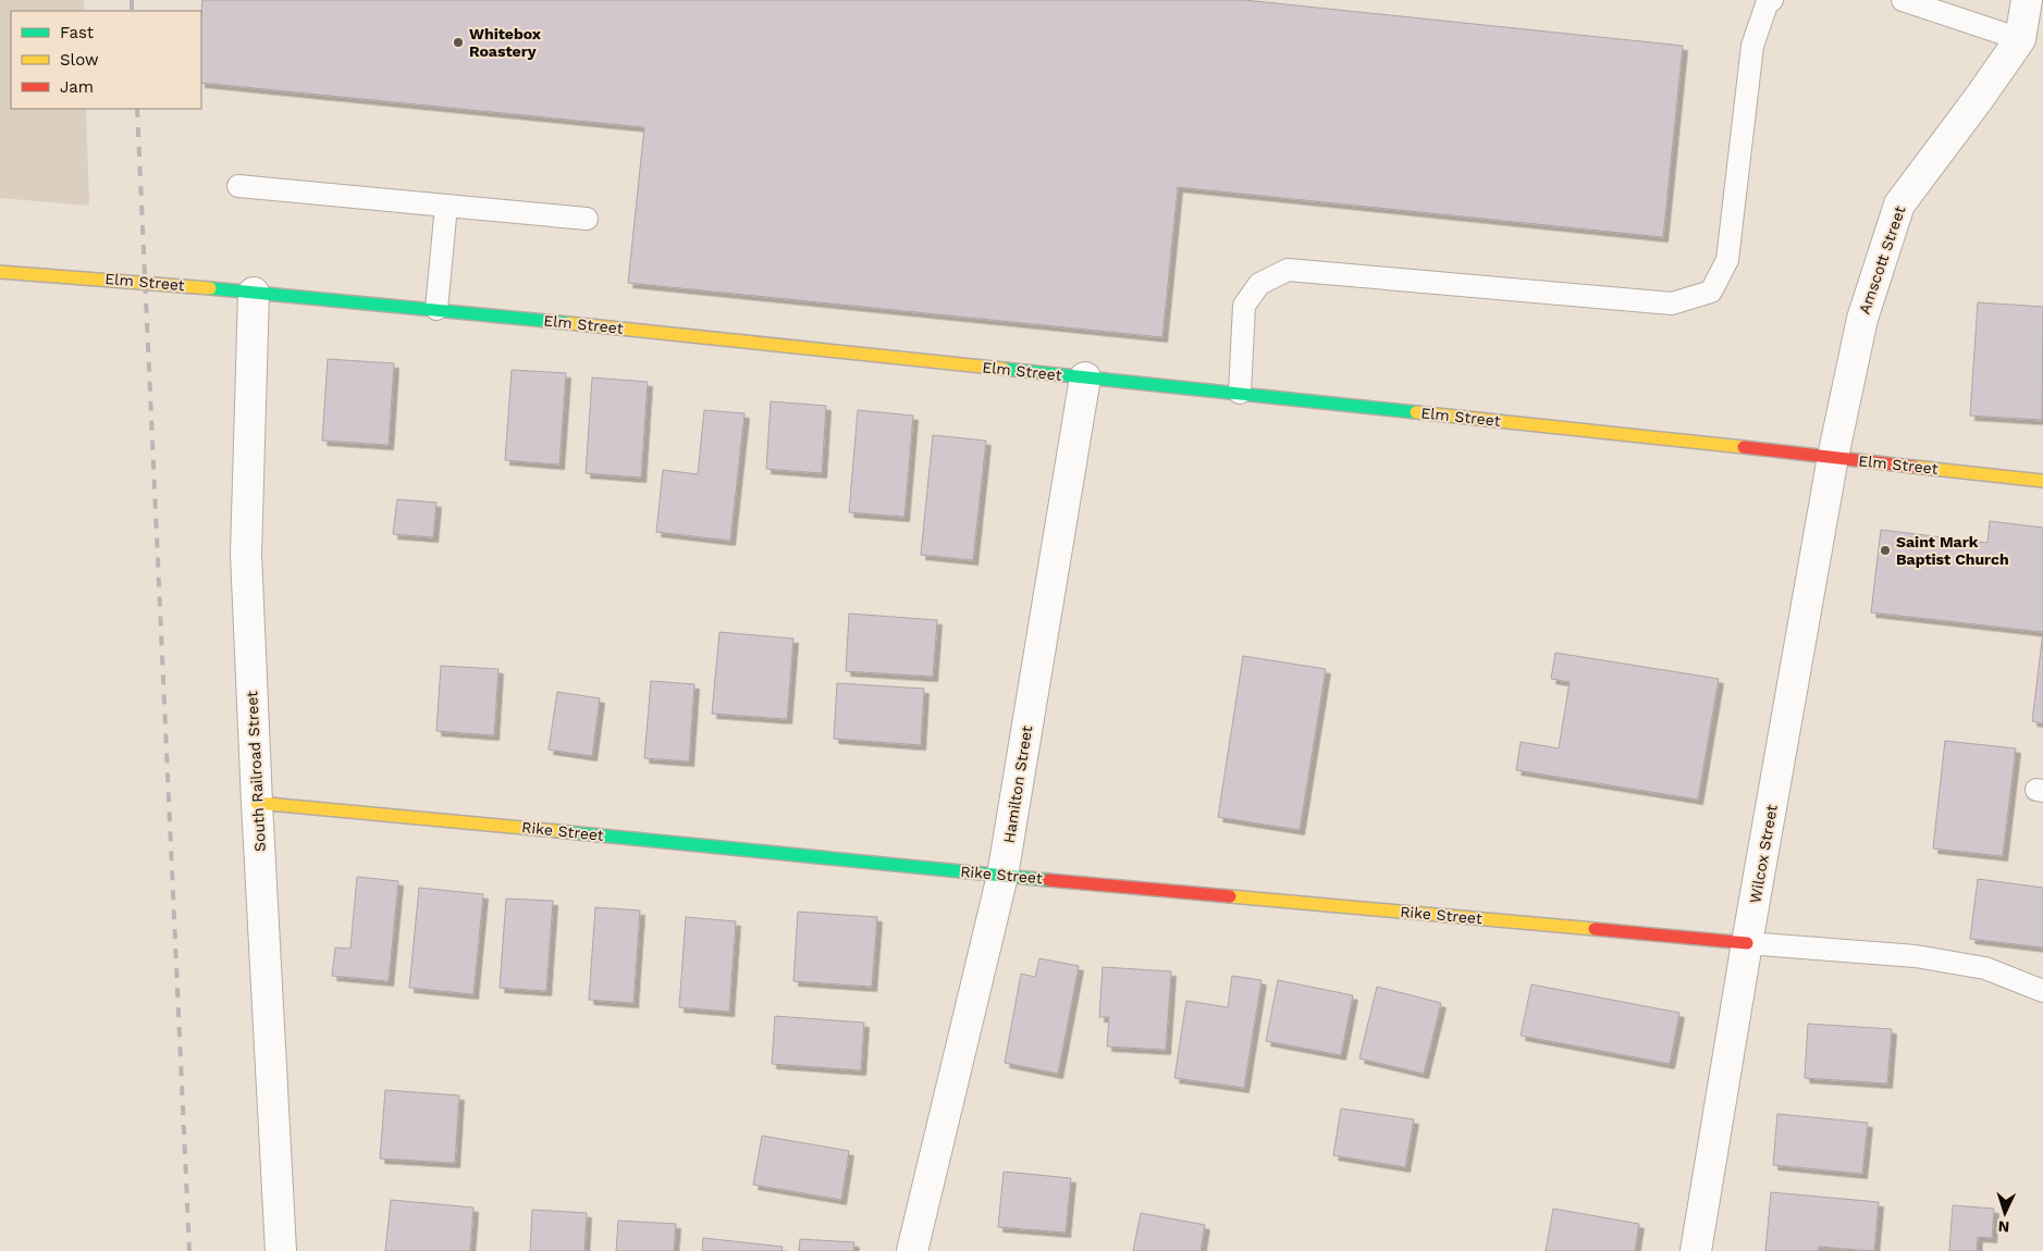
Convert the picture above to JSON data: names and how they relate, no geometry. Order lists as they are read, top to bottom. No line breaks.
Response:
{"streets":{"main road":["Elm Street","Rike Street"],"street":["Amscott Street","South Railroad Street","Hamilton Street","Wilcox Street"]},"crossings":[["Amscott Street","Elm Street"],["Amscott Street","Wilcox Street"],["Elm Street","South Railroad Street"],["Elm Street","Hamilton Street"],["Elm Street","Wilcox Street"],["South Railroad Street","Rike Street"],["Hamilton Street","Rike Street"],["Rike Street","Wilcox Street"]],"places":["Whitebox Roastery","Saint Mark Baptist Church"],"legend":["Fast","Slow","Jam"],"north":"bottom"}
